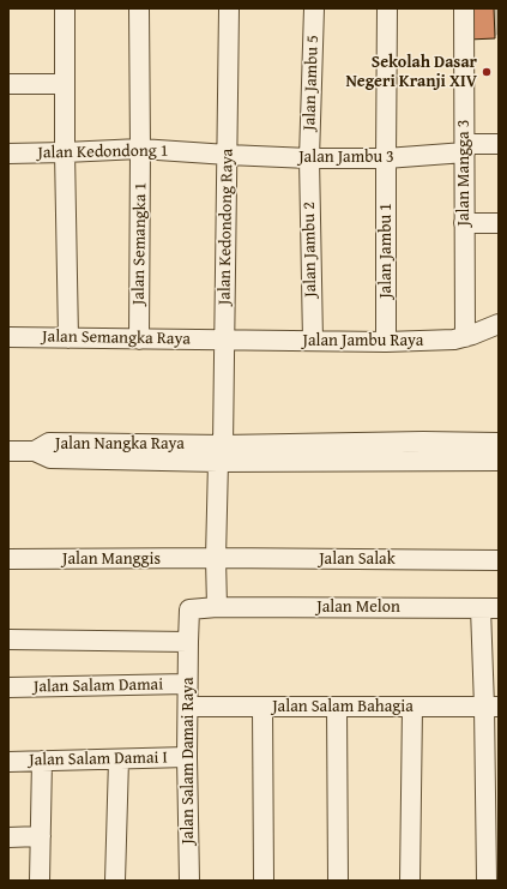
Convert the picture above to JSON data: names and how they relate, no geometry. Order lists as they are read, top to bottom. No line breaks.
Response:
{"streets":{"street":["Jalan Jambu 5","Jalan Kedondong 1","Jalan Jambu 3","Jalan Mangga 3","Jalan Kedondong Raya","Jalan Semangka 1","Jalan Jambu 2","Jalan Jambu 1","Jalan Semangka Raya","Jalan Jambu Raya","Jalan Nangka Raya","Jalan Manggis","Jalan Salak","Jalan Melon","Jalan Salam Damai","Jalan Salam Bahagia","Jalan Salam Damai I","Jalan Salam Damai Raya"]},"crossings":[["Jalan Jambu 5","Jalan Jambu 3"],["Jalan Jambu 5","Jalan Jambu 2"],["Jalan Kedondong 1","Jalan Jambu 3"],["Jalan Kedondong 1","Jalan Kedondong Raya"],["Jalan Kedondong 1","Jalan Semangka 1"],["Jalan Jambu 3","Jalan Mangga 3"],["Jalan Jambu 3","Jalan Kedondong Raya"],["Jalan Jambu 3","Jalan Jambu 2"],["Jalan Jambu 3","Jalan Jambu 1"],["Jalan Mangga 3","Jalan Jambu Raya"],["Jalan Kedondong Raya","Jalan Semangka Raya"],["Jalan Kedondong Raya","Jalan Jambu Raya"],["Jalan Kedondong Raya","Jalan Nangka Raya"],["Jalan Semangka 1","Jalan Semangka Raya"],["Jalan Jambu 2","Jalan Jambu Raya"],["Jalan Jambu 1","Jalan Jambu Raya"],["Jalan Semangka Raya","Jalan Jambu Raya"],["Jalan Manggis","Jalan Salak"],["Jalan Melon","Jalan Salam Damai Raya"],["Jalan Salam Damai","Jalan Salam Damai Raya"],["Jalan Salam Bahagia","Jalan Salam Damai Raya"],["Jalan Salam Damai I","Jalan Salam Damai Raya"]],"places":["Sekolah Dasar Negeri Kranji XIV"]}
